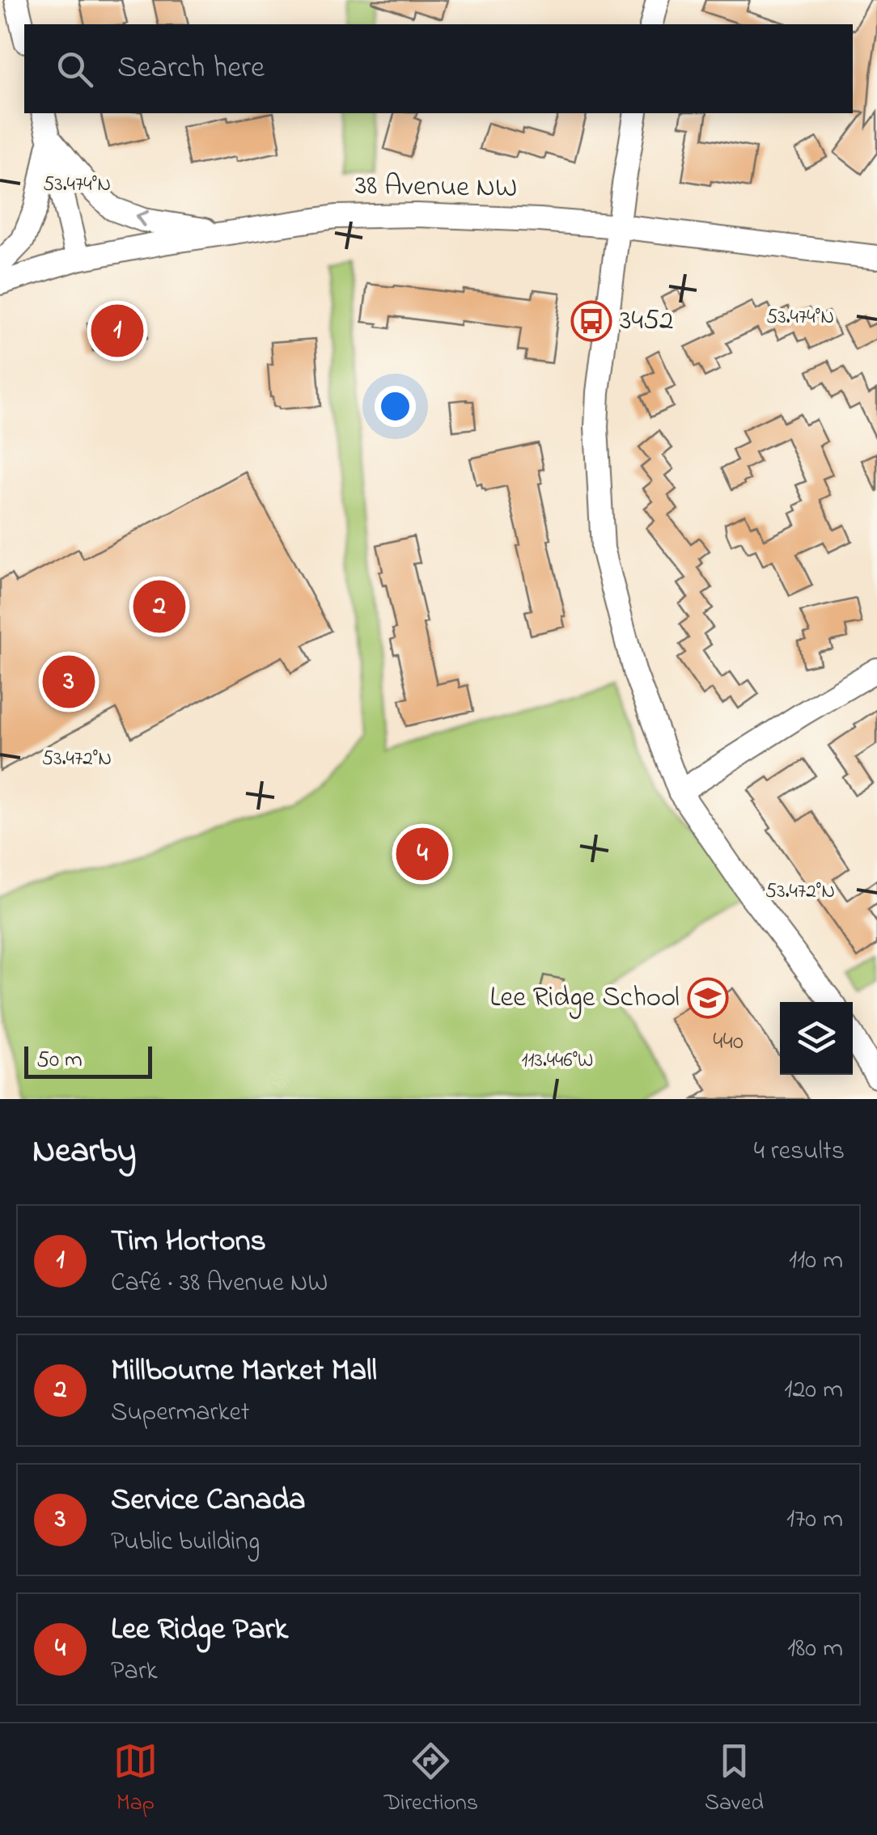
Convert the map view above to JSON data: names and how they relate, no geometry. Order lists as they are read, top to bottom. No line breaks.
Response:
{"streets":{"street":["38 Avenue NW"]},"places":{"bus stop":["3452"],"school or university":["Lee Ridge School"]},"house_numbers":["440"],"scale_bar":"50 m","page":{"search":"Search here","pins":["1","2","3","4"],"scale":"50 m","heading":["Nearby","4 results"],"list":[{"mark":"1","name":"Tim Hortons","note":"Café · 38 Avenue NW","value":"110 m"},{"mark":"2","name":"Millbourne Market Mall","note":"Supermarket","value":"120 m"},{"mark":"3","name":"Service Canada","note":"Public building","value":"170 m"},{"mark":"4","name":"Lee Ridge Park","note":"Park","value":"180 m"}],"nav":["Map","Directions","Saved"]},"coordinates":["53.474°N","53.472°N","113.446°W"]}
